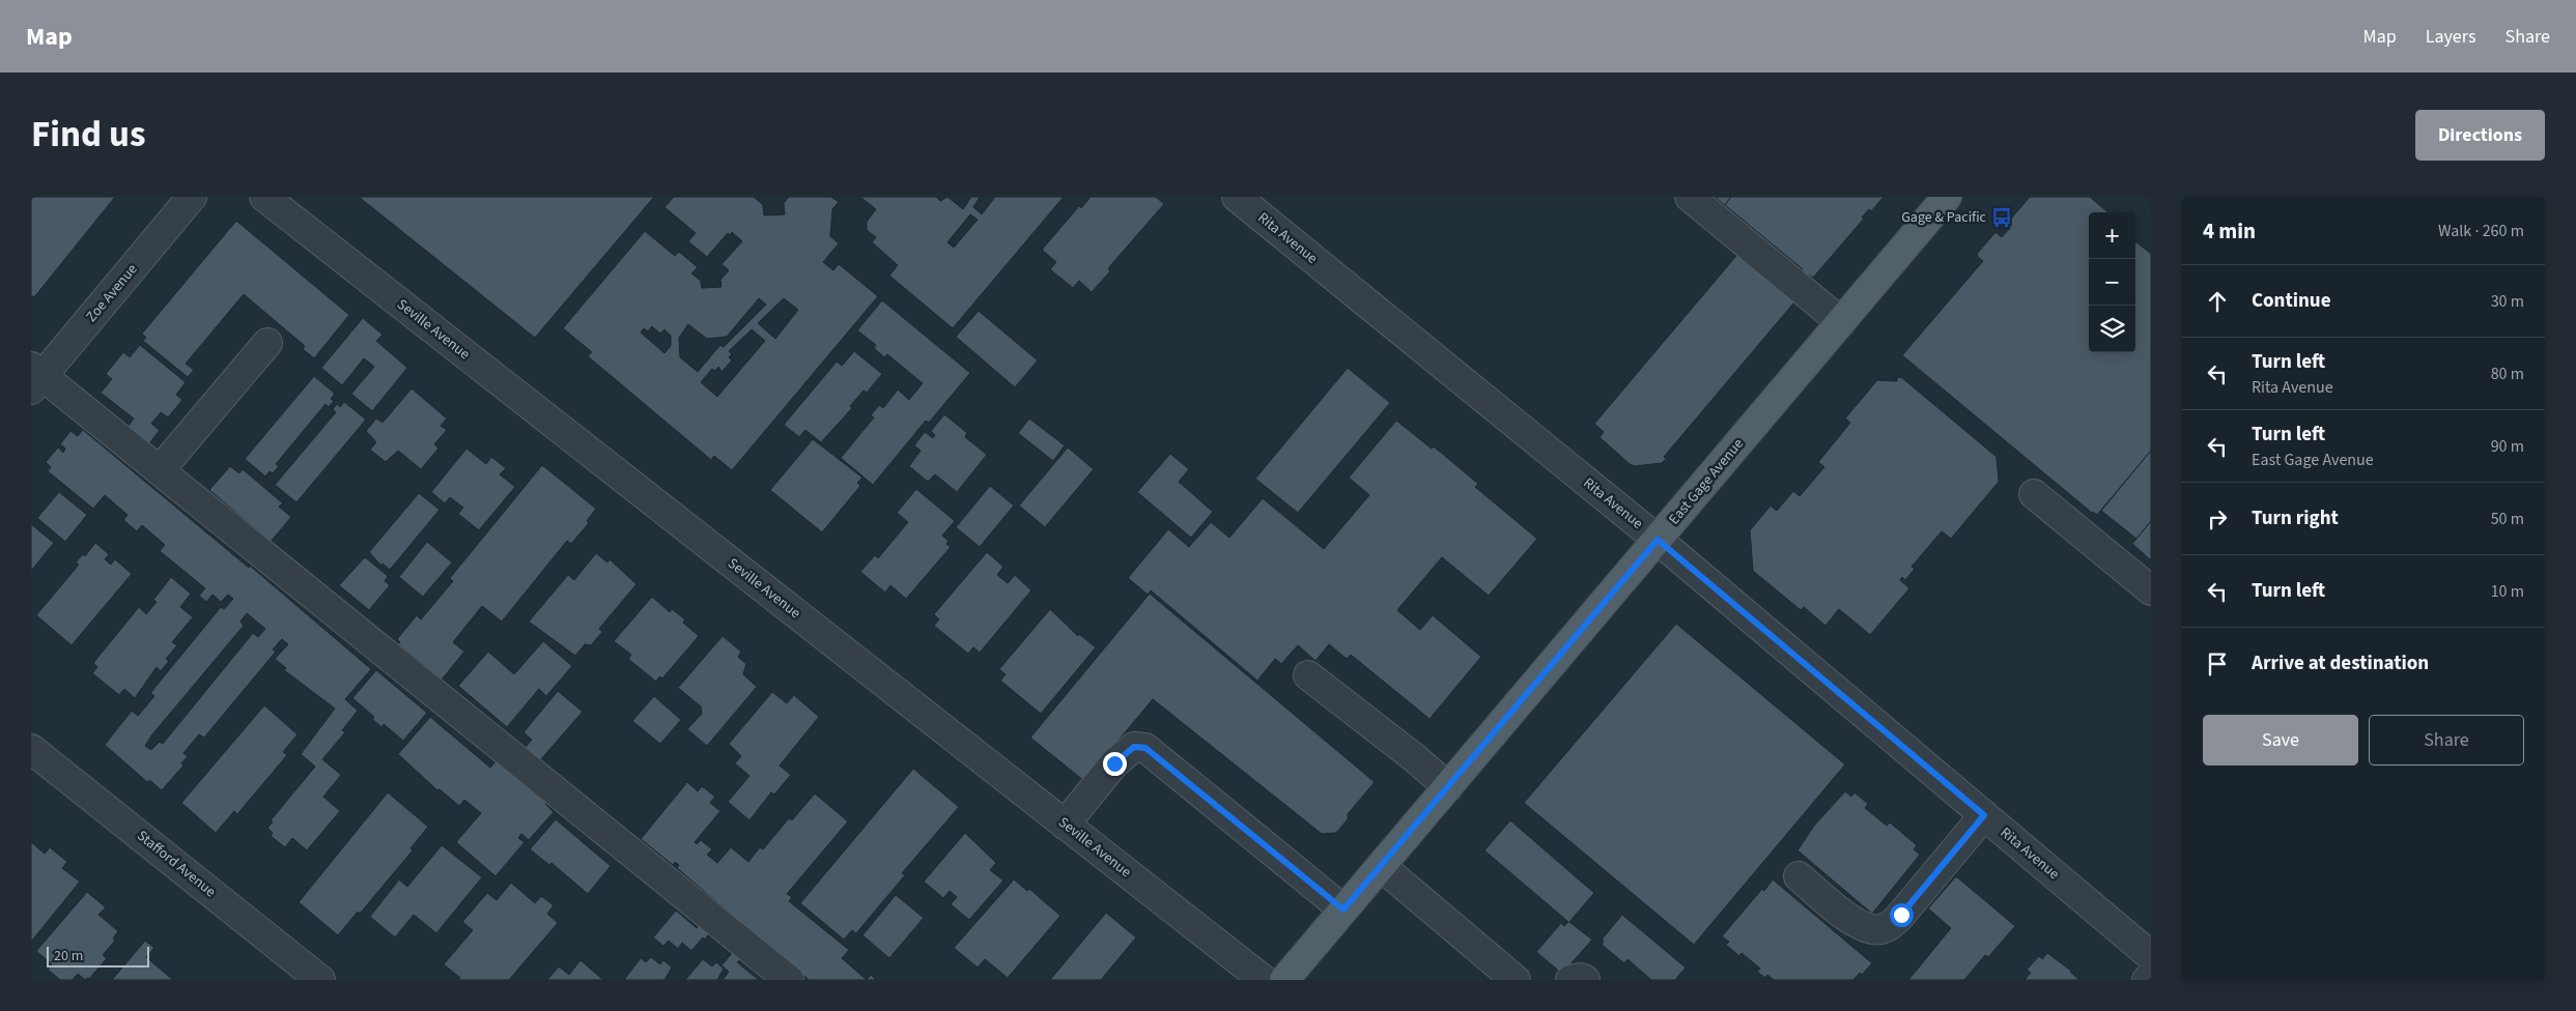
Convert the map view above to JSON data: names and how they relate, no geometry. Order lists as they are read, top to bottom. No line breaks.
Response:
{"streets":{"main road":["East Gage Avenue"],"street":["Rita Avenue","Zoe Avenue","Seville Avenue","Stafford Avenue"]},"crossings":[["Rita Avenue","East Gage Avenue"]],"places":{"bus stop":["Gage & Pacific"]},"scale_bar":"20 m","page":{"header":"Map","nav":["Map","Layers","Share"],"title":"Find us","buttons":["Directions",["Save","Share"]],"heading":["4 min","Walk · 260 m"],"map_buttons":["+","−"],"list":[["Continue","30 m"],["Turn left","Rita Avenue","80 m"],["Turn left","East Gage Avenue","90 m"],["Turn right","50 m"],["Turn left","10 m"],"Arrive at destination"],"scale":"20 m"}}
